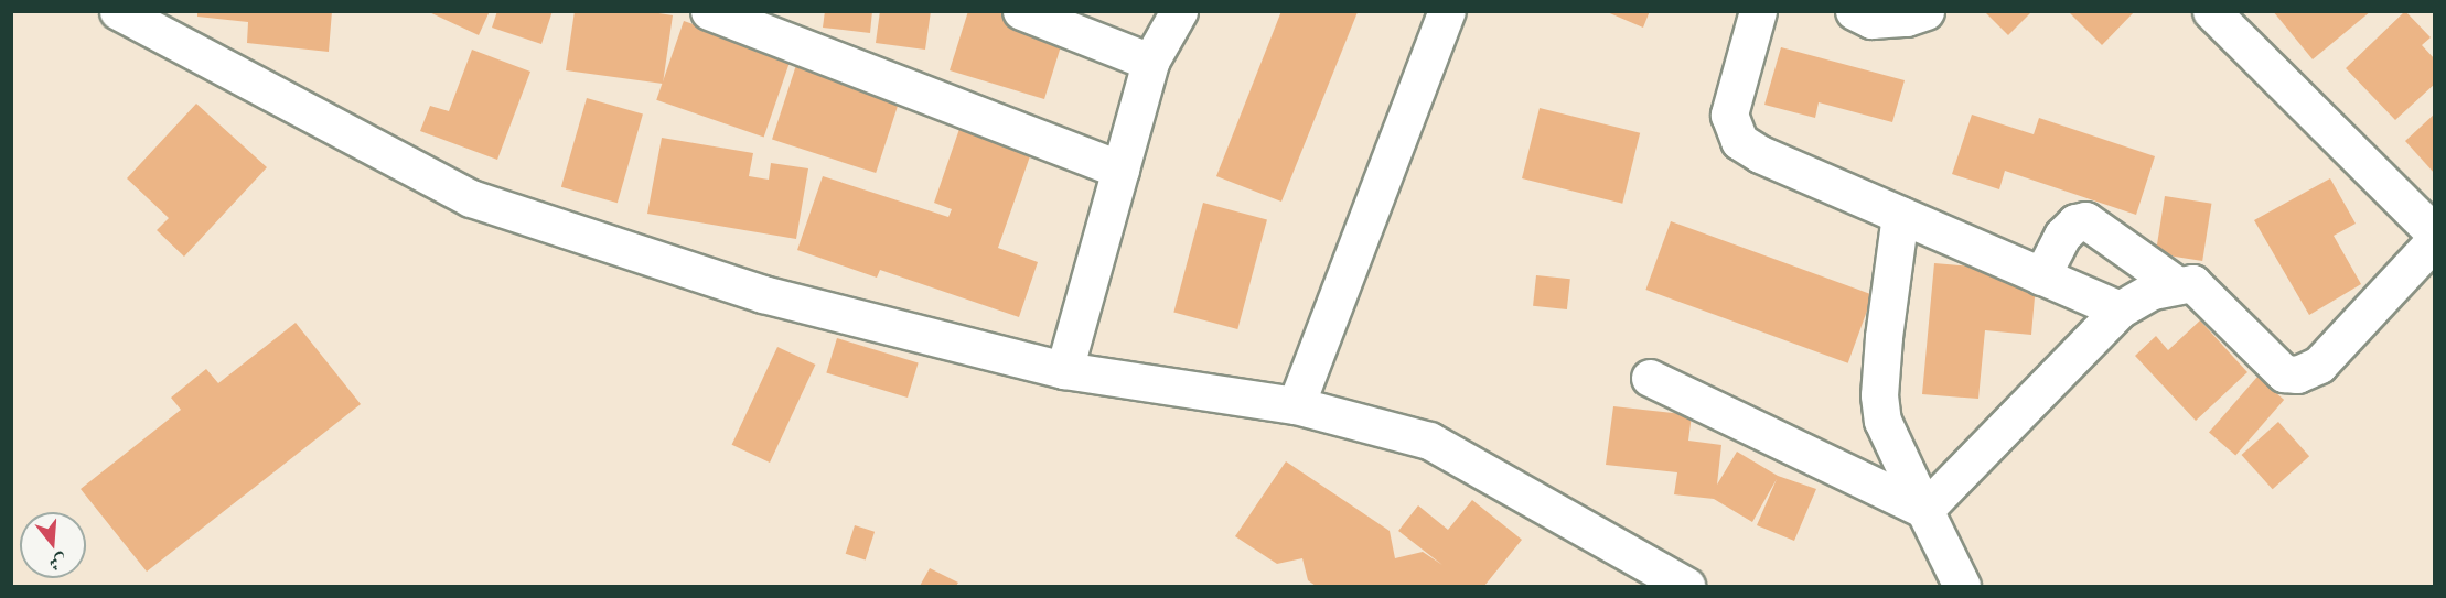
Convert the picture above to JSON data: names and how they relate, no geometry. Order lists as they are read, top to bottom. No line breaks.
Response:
{"north":"bottom"}
